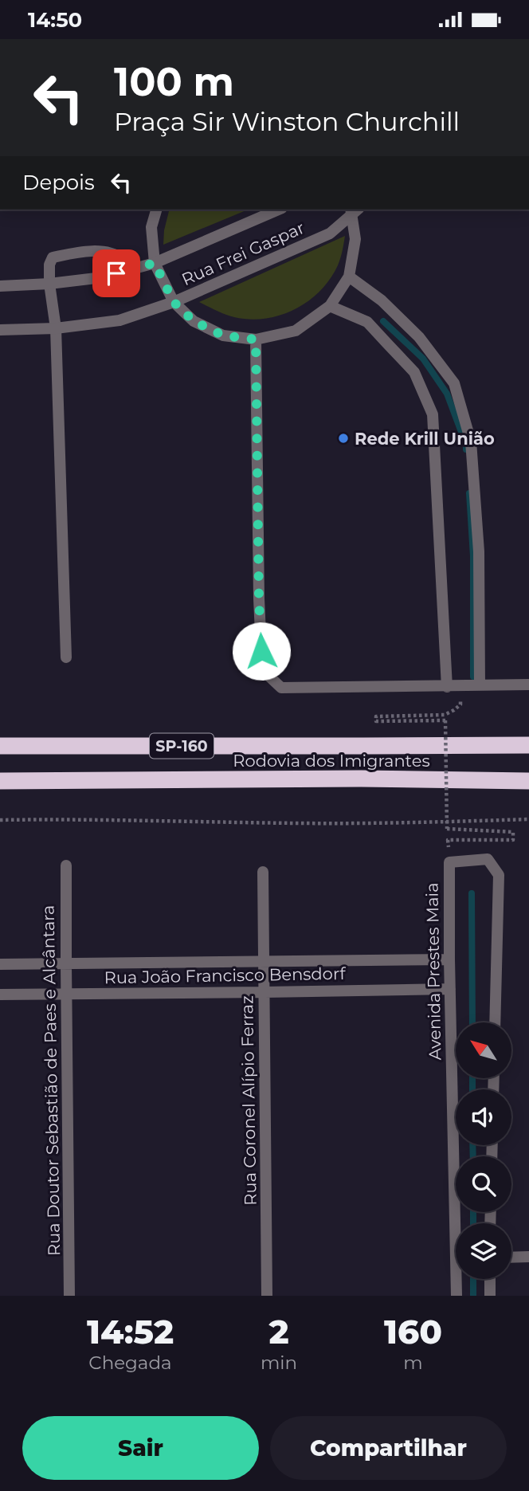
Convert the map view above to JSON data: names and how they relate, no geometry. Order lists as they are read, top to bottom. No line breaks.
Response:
{"streets":{"highway":["SP-160","Rodovia dos Imigrantes"],"street":["Rua Frei Gaspar","Avenida Prestes Maia","Rua João Francisco Bensdorf","Rua Doutor Sebastião de Paes e Alcântara","Rua Coronel Alípio Ferraz"]},"crossings":[["Avenida Prestes Maia","Rua João Francisco Bensdorf"],["Rua João Francisco Bensdorf","Rua Doutor Sebastião de Paes e Alcântara"],["Rua João Francisco Bensdorf","Rua Coronel Alípio Ferraz"]],"places":["Rede Krill União"],"north":"top left","page":{"status":"14:50","turn":["100 m","Praça Sir Winston Churchill"],"then":"Depois","eta":["14:52","Chegada","2","min","160","m"],"buttons":["Sair","Compartilhar"]}}
